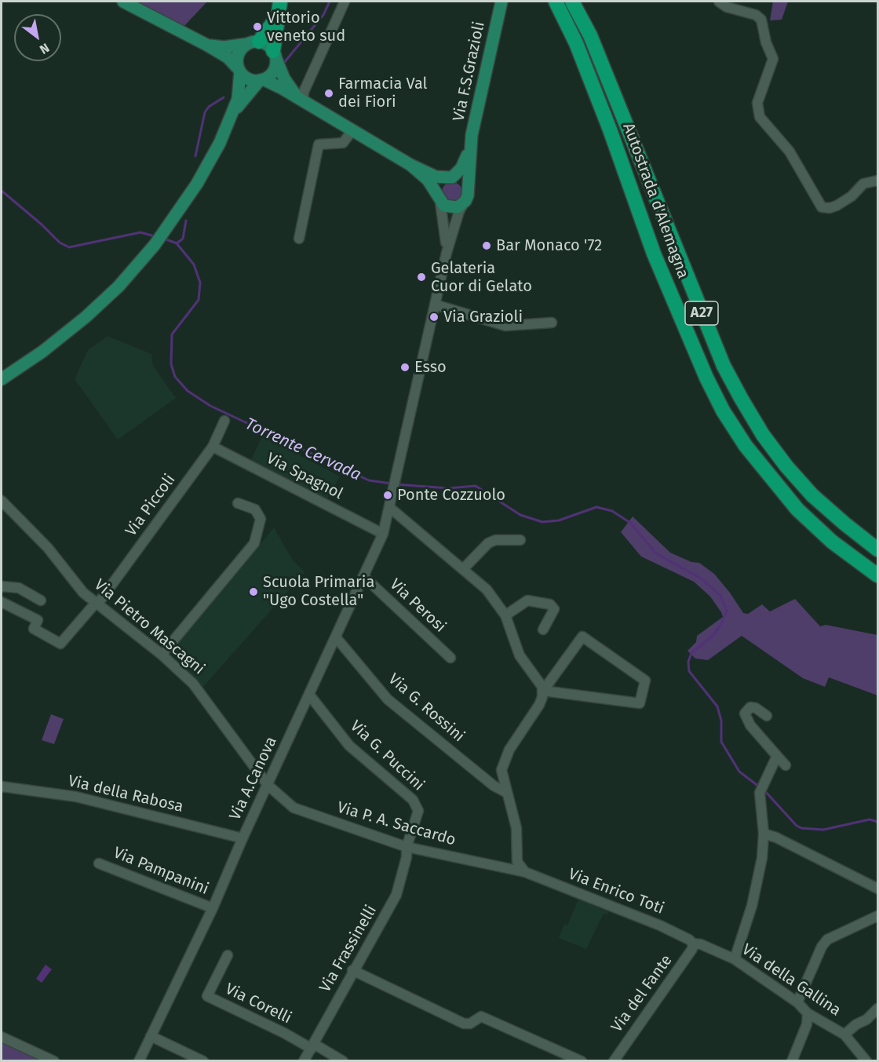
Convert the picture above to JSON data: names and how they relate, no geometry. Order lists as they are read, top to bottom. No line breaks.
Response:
{"streets":{"highway":["Autostrada d'Alemagna","A27"],"main road":["Via F.S.Grazioli"],"street":["Via Spagnol","Via Piccoli","Via Perosi","Via Pietro Mascagni","Via G. Rossini","Via G. Puccini","Via A.Canova","Via della Rabosa","Via P. A. Saccardo","Via Pampanini","Via Enrico Toti","Via Frassinelli","Via della Gallina","Via del Fante","Via Corelli"]},"crossings":[["Via Spagnol","Via Piccoli"],["Via Spagnol","Via A.Canova"],["Via Piccoli","Via Pietro Mascagni"],["Via Perosi","Via A.Canova"],["Via Pietro Mascagni","Via A.Canova"],["Via Pietro Mascagni","Via P. A. Saccardo"],["Via G. Rossini","Via A.Canova"],["Via G. Puccini","Via A.Canova"],["Via G. Puccini","Via P. A. Saccardo"],["Via G. Puccini","Via Frassinelli"],["Via A.Canova","Via della Rabosa"],["Via A.Canova","Via P. A. Saccardo"],["Via A.Canova","Via Pampanini"],["Via P. A. Saccardo","Via Enrico Toti"],["Via P. A. Saccardo","Via Frassinelli"],["Via Enrico Toti","Via della Gallina"],["Via Enrico Toti","Via del Fante"],["Via Frassinelli","Via Corelli"],["Via della Gallina","Via del Fante"]],"water":["Torrente Cervada"],"places":["Vittorio veneto sud","Farmacia Val dei Fiori","Bar Monaco '72","Gelateria Cuor di Gelato","Via Grazioli","Esso","Ponte Cozzuolo","Scuola Primaria \"Ugo Costella\""],"north":"bottom right"}
